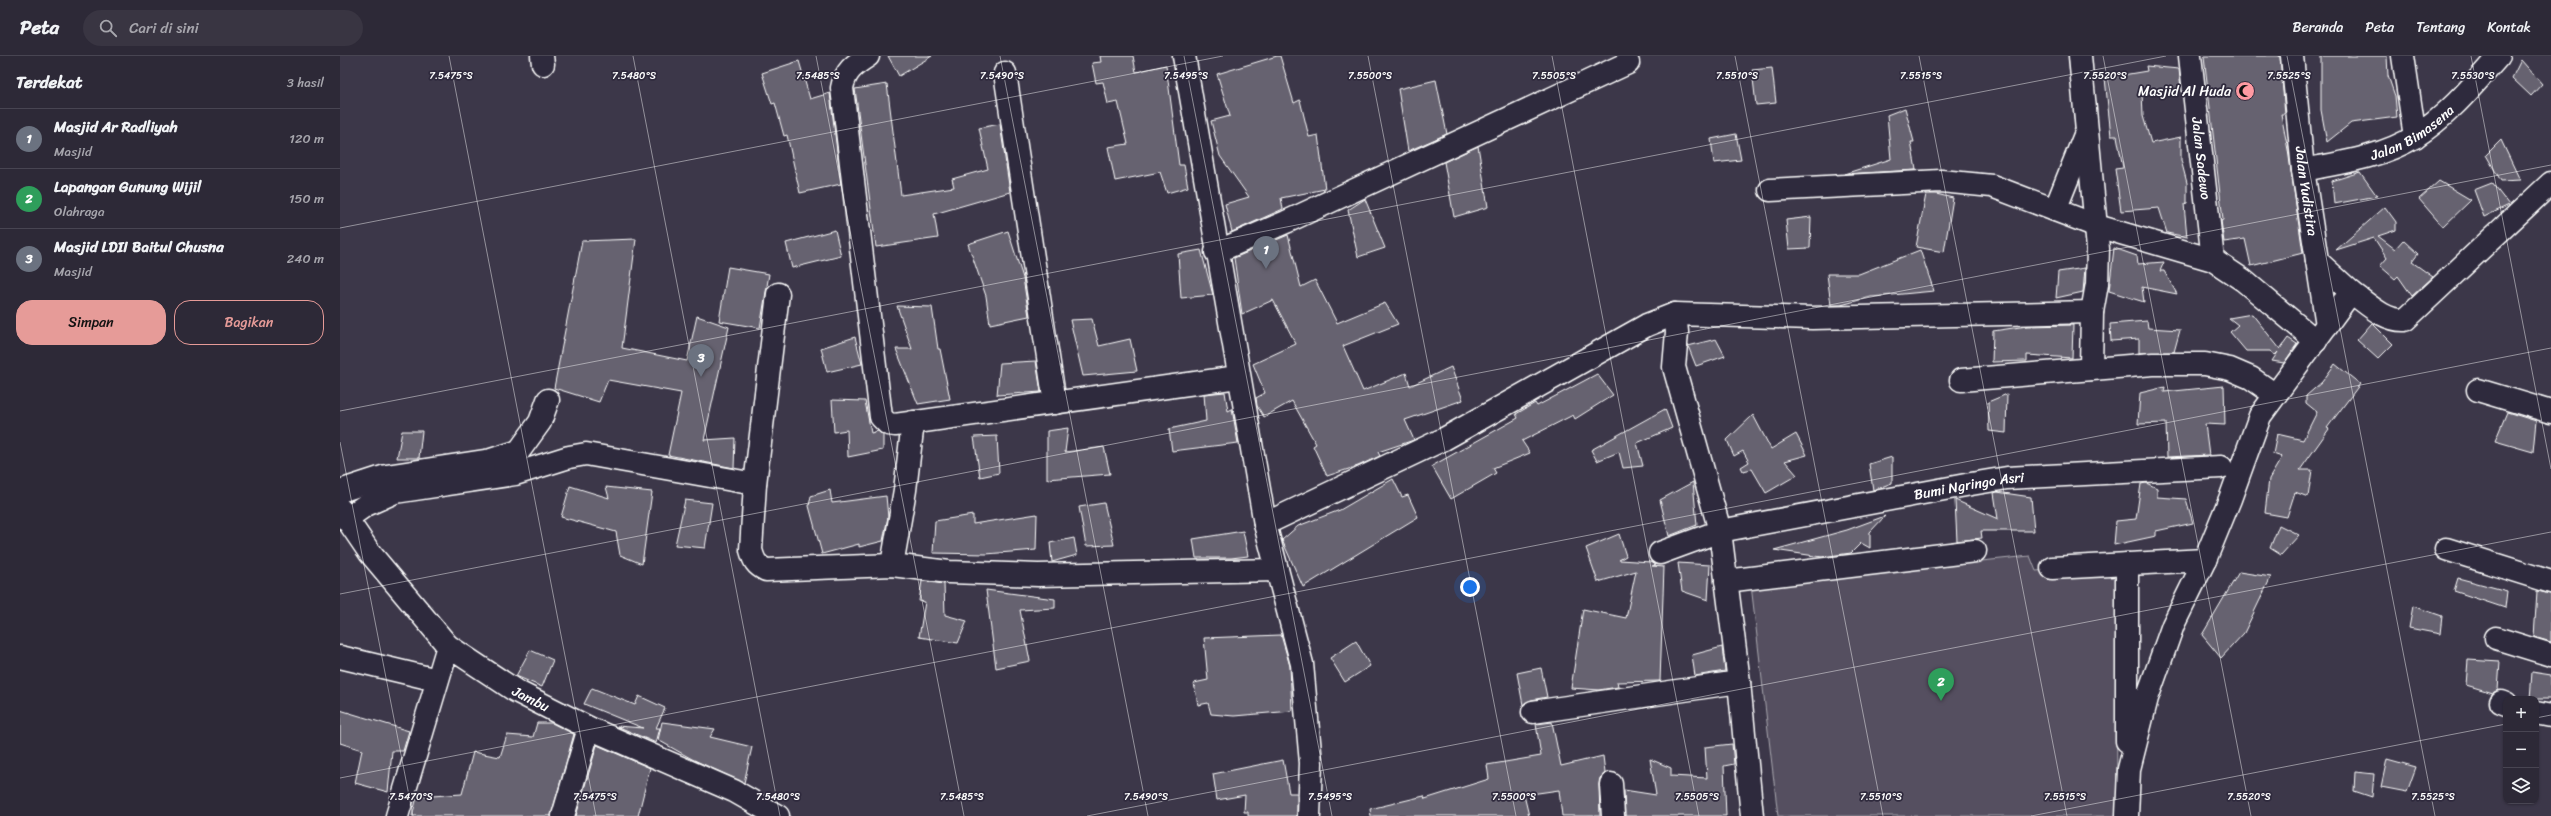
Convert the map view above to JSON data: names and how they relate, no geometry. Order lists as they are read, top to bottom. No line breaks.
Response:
{"streets":{"street":["Jalan Bimasena","Jalan Sadewo","Jalan Yudistira","Bumi Ngringo Asri","Jambu"]},"crossings":[["Jalan Bimasena","Jalan Yudistira"]],"places":{"mosque":["Masjid Al Huda"]},"page":{"header":"Peta","search":"Cari di sini","nav":["Beranda","Peta","Tentang","Kontak"],"heading":["Terdekat","3 hasil"],"list":[{"mark":"1","name":"Masjid Ar Radliyah","note":"Masjid","value":"120 m"},{"mark":"2","name":"Lapangan Gunung Wijil","note":"Olahraga","value":"150 m"},{"mark":"3","name":"Masjid LDII Baitul Chusna","note":"Masjid","value":"240 m"}],"pins":["1","3","2"],"buttons":["Simpan","Bagikan"],"map_buttons":["+","−"]},"coordinates":["7.5475°S","7.5480°S","7.5485°S","7.5490°S","7.5495°S","7.5500°S","7.5505°S","7.5510°S","7.5515°S","7.5520°S","7.5525°S","7.5530°S","7.5470°S"]}
